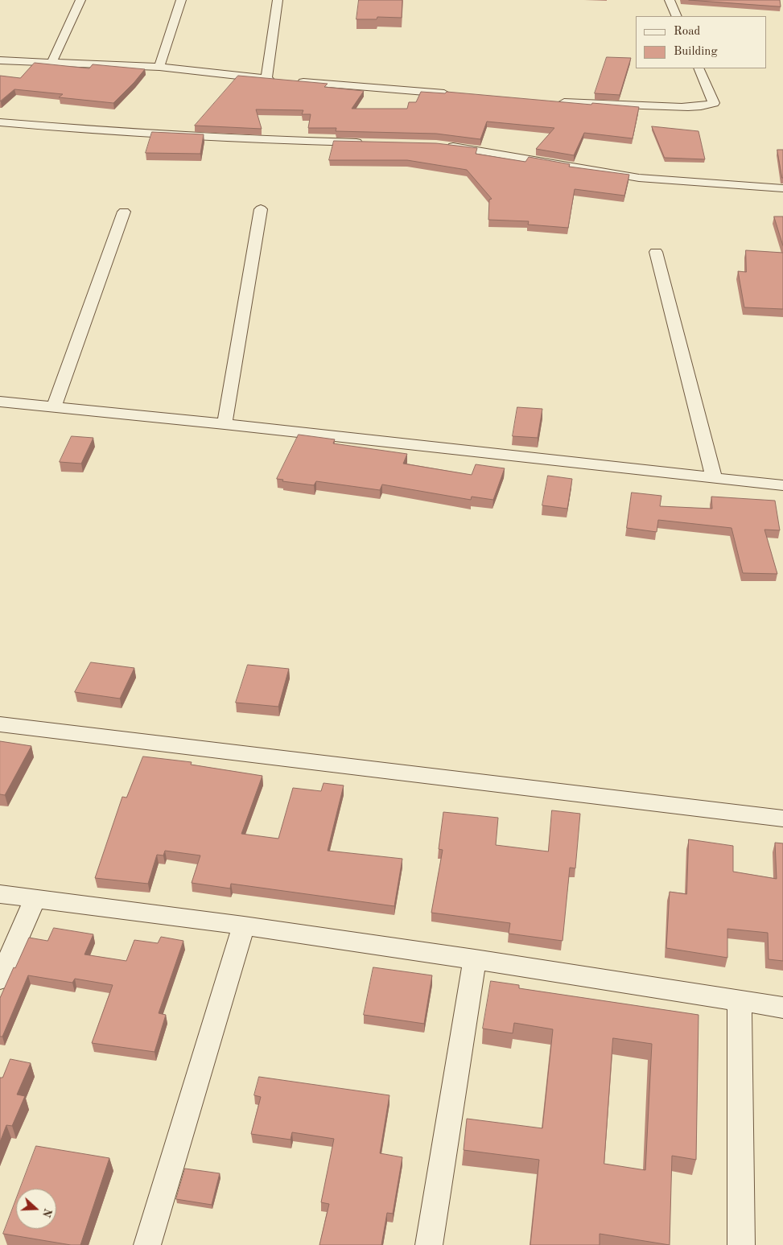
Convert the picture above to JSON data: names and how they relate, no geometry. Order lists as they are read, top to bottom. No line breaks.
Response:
{"legend":["Road","Building"],"north":"right"}
